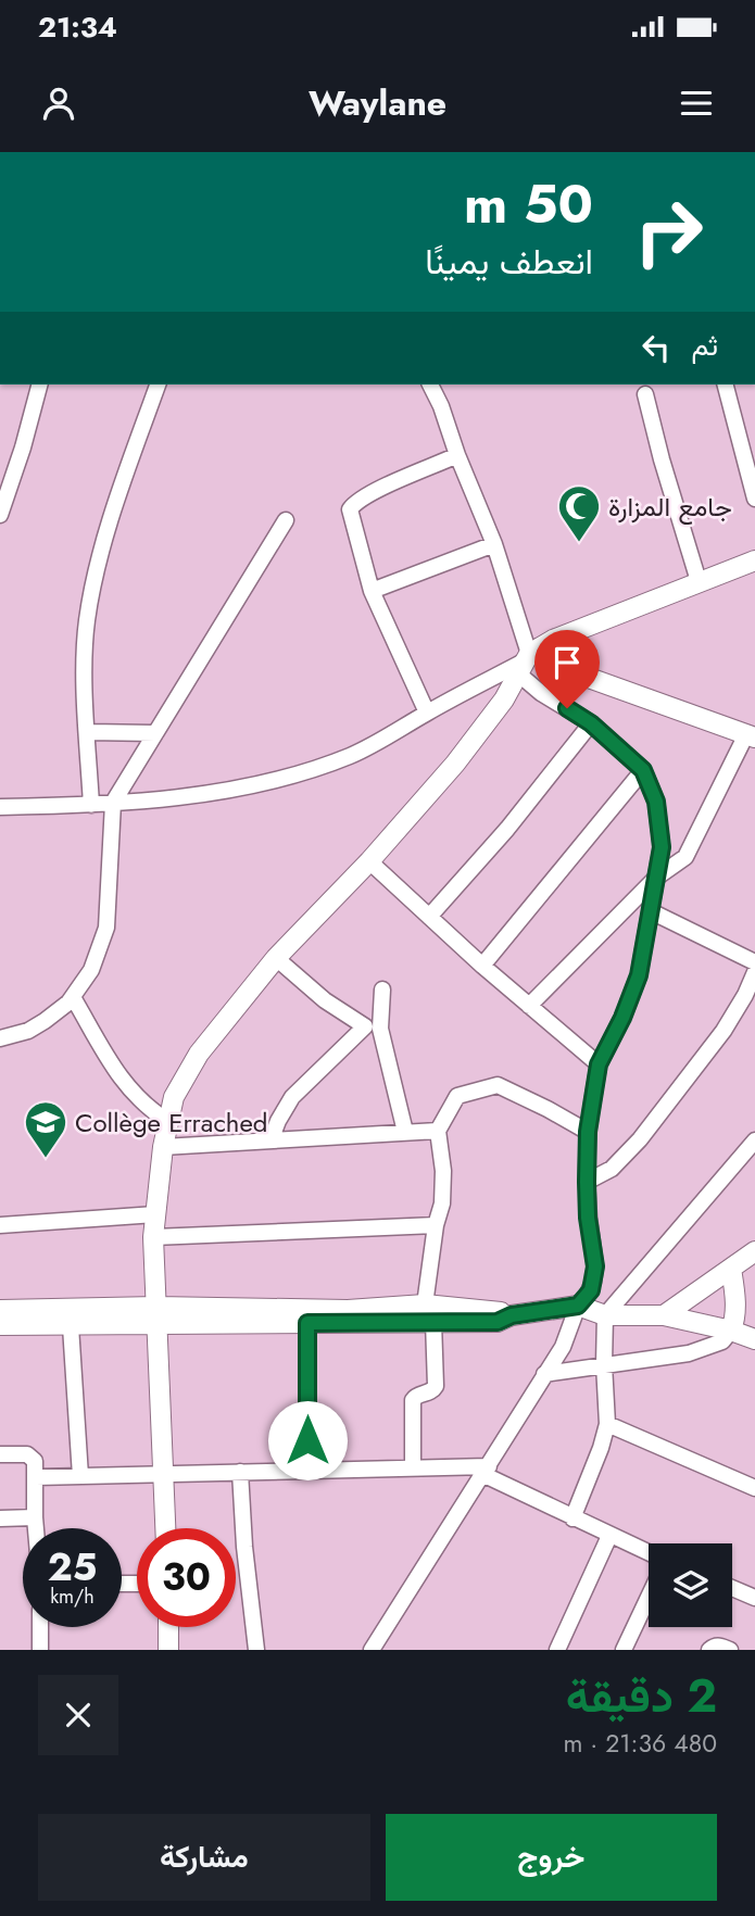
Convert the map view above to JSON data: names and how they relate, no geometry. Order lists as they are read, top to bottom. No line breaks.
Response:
{"places":{"mosque":["جامع المزارة"],"school or university":["Collège Errached"]},"page":{"status":"21:34","header":"Waylane","turn":["50 m","انعطف يمينًا"],"then":"ثم","speed":"25 km/h","limit":"30","heading":["2 دقيقة","480 m · 21:36"],"buttons":["خروج","مشاركة"]}}
